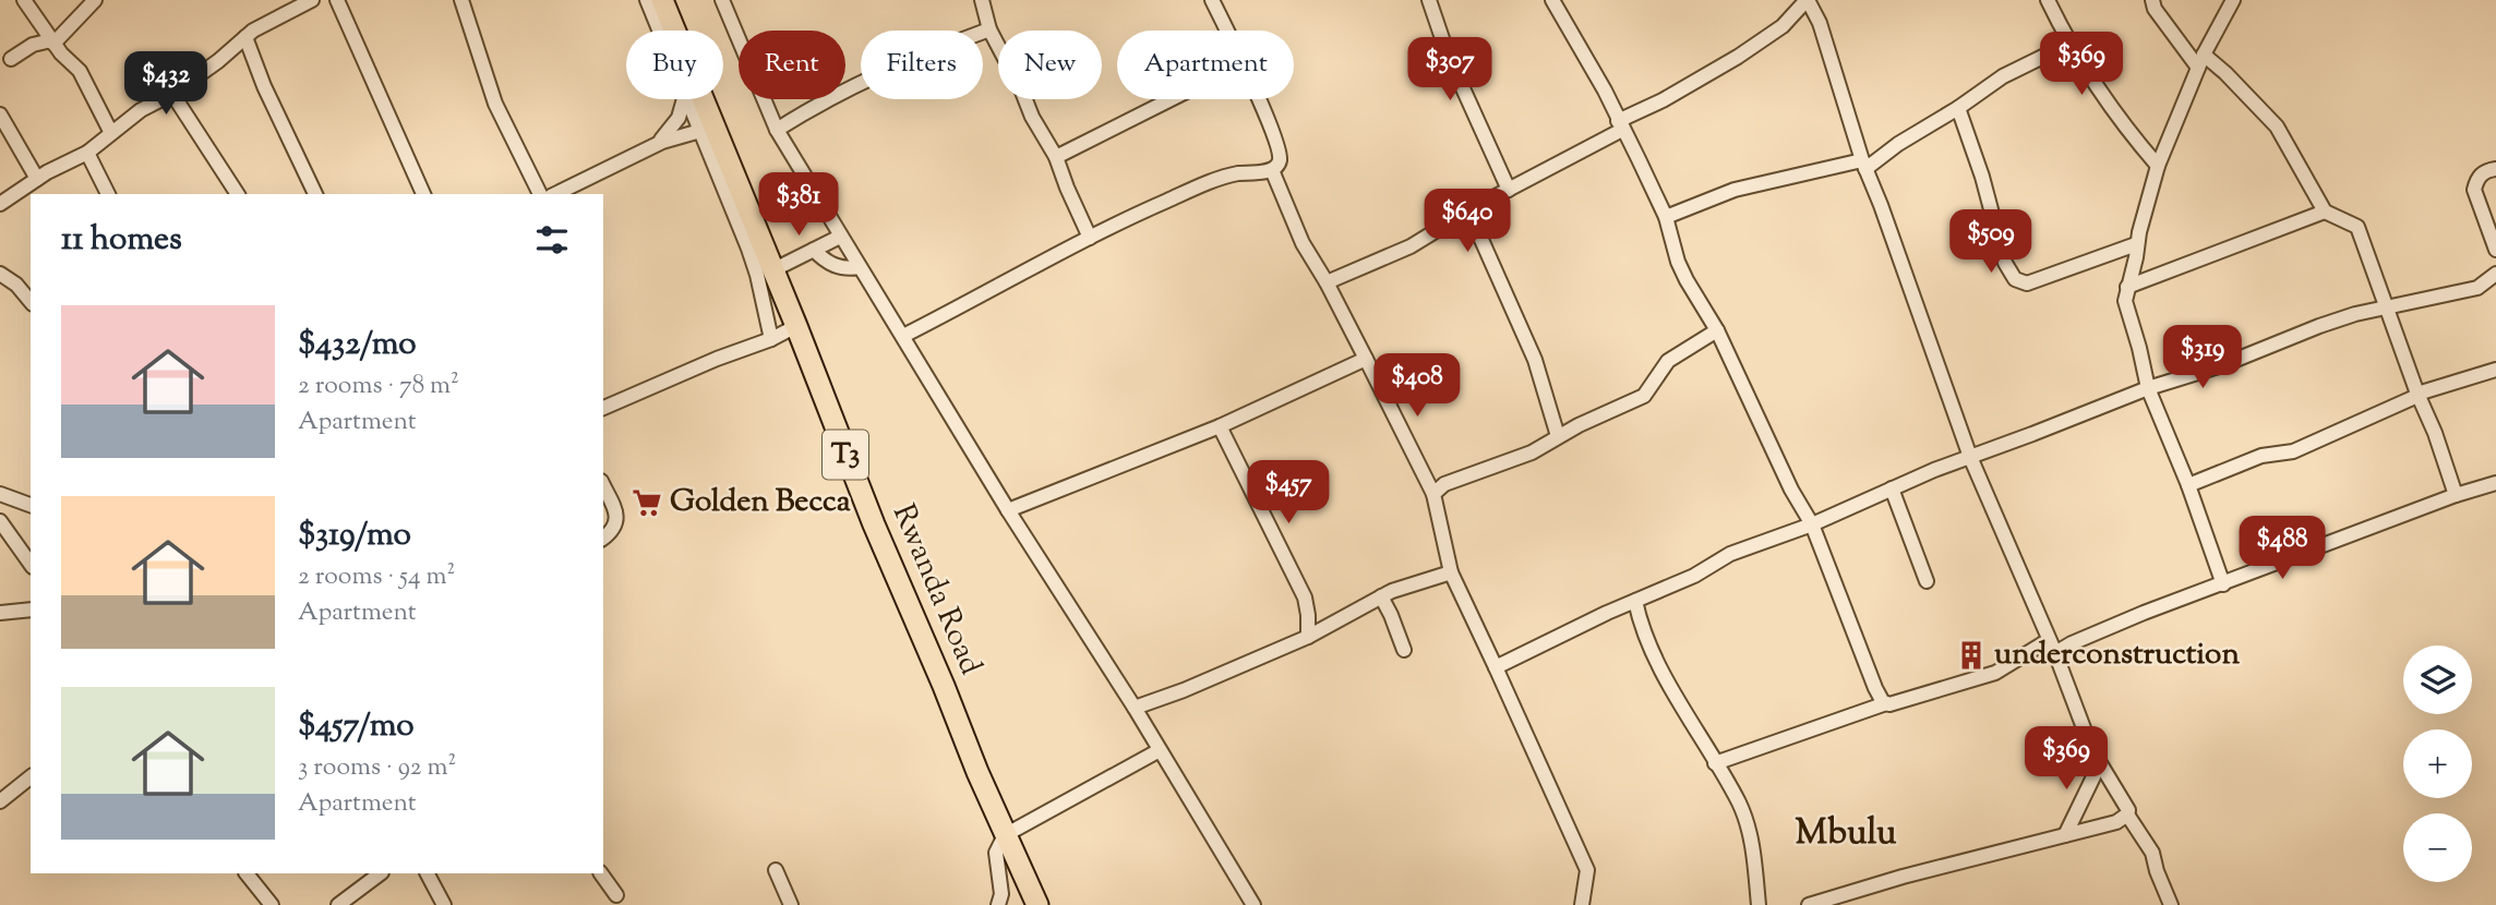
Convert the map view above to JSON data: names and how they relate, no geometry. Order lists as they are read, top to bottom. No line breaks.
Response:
{"streets":{"highway":["T3","Rwanda Road"]},"districts":["Mbulu"],"places":{"supermarket":["Golden Becca"],"building":["underconstruction"]},"page":{"chip":["Buy","Rent","Filters","New","Apartment"],"price":["$369","$307","$432","$381","$640","$509","$319","$408","$457","$488","$369"],"heading":"11 homes","list":[{"name":"$432/mo","note":"2 rooms · 78 m² · Apartment"},{"name":"$319/mo","note":"2 rooms · 54 m² · Apartment"},{"name":"$457/mo","note":"3 rooms · 92 m² · Apartment"}],"map_buttons":["+","−"]}}
